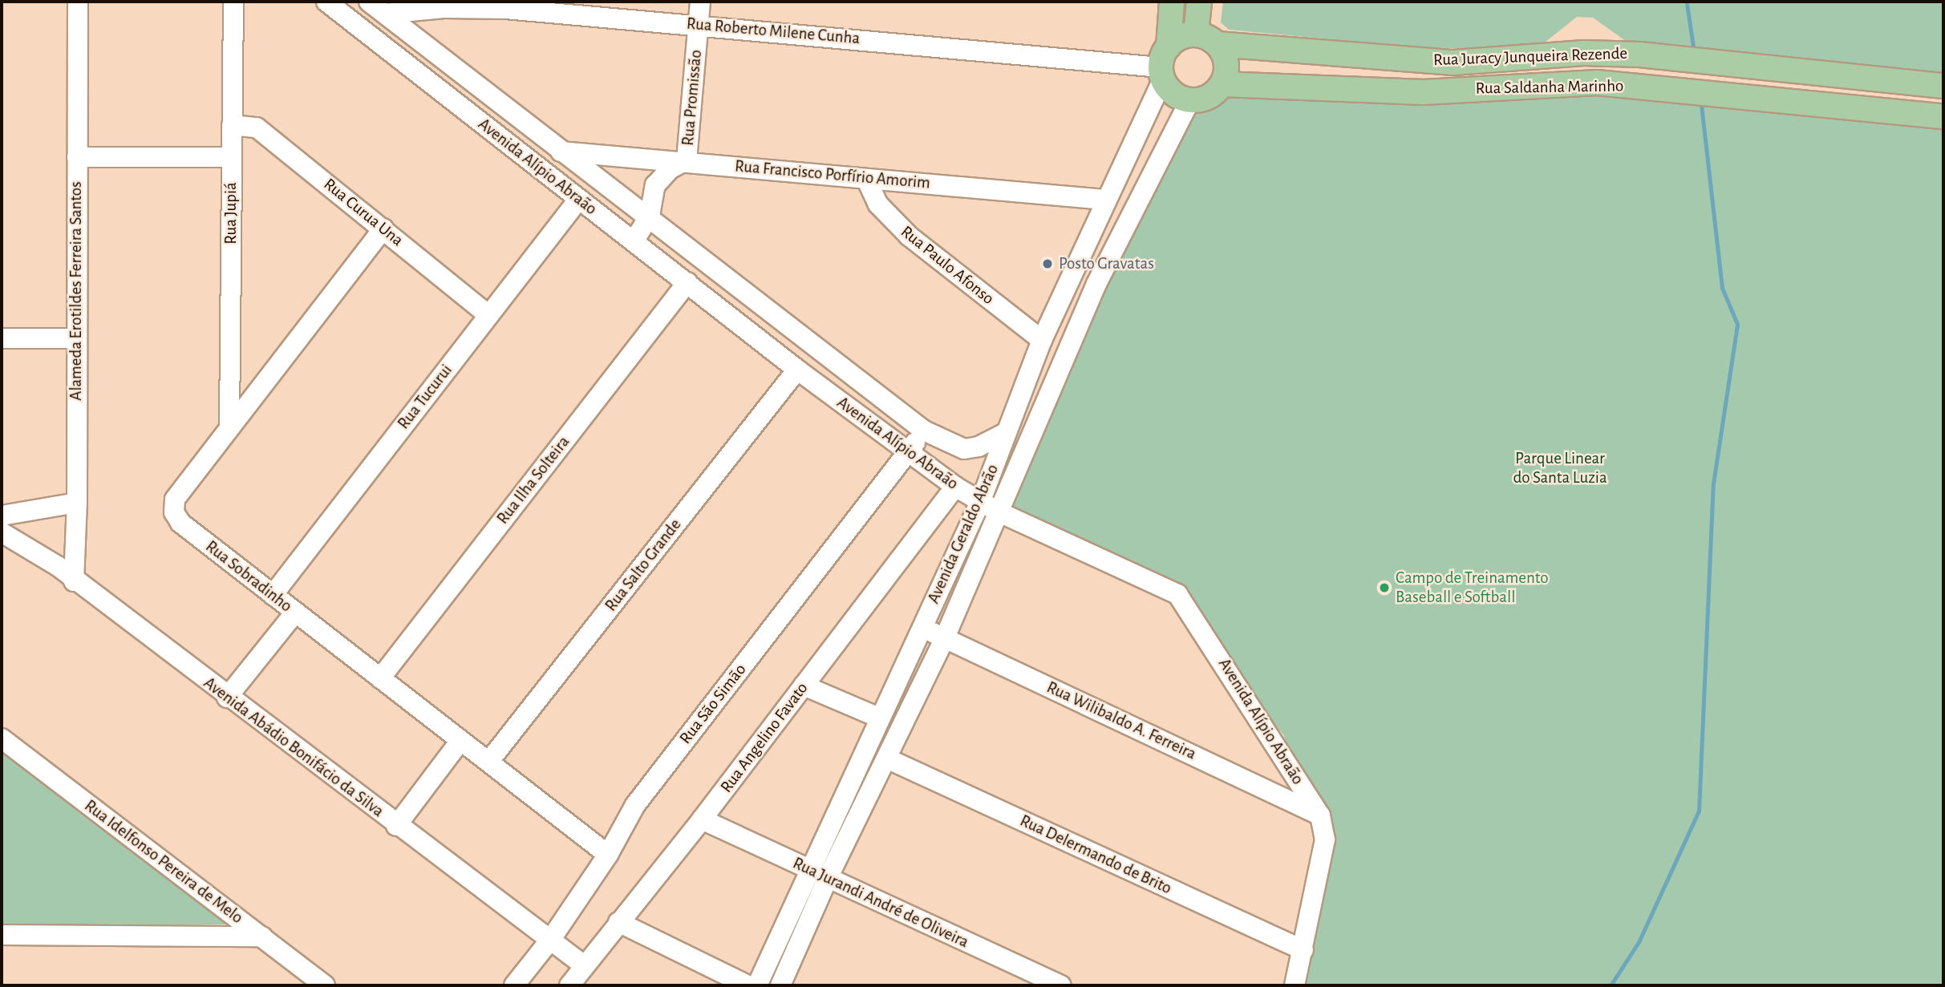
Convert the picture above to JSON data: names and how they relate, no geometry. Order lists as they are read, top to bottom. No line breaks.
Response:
{"streets":{"main road":["Rua Juracy Junqueira Rezende","Rua Saldanha Marinho","Avenida Geraldo Abrão"],"street":["Rua Roberto Milene Cunha","Rua Promissão","Avenida Alípio Abraão","Rua Francisco Porfírio Amorim","Rua Curua Una","Rua Jupiá","Rua Paulo Afonso","Alameda Erotildes Ferreira Santos","Rua Tucurui","Rua Ilha Solteira","Rua Salto Grande","Rua Sobradinho","Rua São Simão","Rua Wilibaldo A. Ferreira","Rua Angelino Favato","Avenida Abádio Bonifácio da Silva","Rua Delermando de Brito","Rua Idelfonso Pereira de Melo","Rua Jurandi André de Oliveira"]},"crossings":[["Rua Roberto Milene Cunha","Rua Juracy Junqueira Rezende"],["Rua Roberto Milene Cunha","Rua Saldanha Marinho"],["Rua Roberto Milene Cunha","Rua Promissão"],["Rua Roberto Milene Cunha","Avenida Alípio Abraão"],["Rua Roberto Milene Cunha","Avenida Geraldo Abrão"],["Rua Juracy Junqueira Rezende","Rua Saldanha Marinho"],["Rua Juracy Junqueira Rezende","Avenida Geraldo Abrão"],["Rua Saldanha Marinho","Avenida Geraldo Abrão"],["Rua Promissão","Rua Francisco Porfírio Amorim"],["Avenida Alípio Abraão","Rua Francisco Porfírio Amorim"],["Avenida Alípio Abraão","Rua Tucurui"],["Avenida Alípio Abraão","Rua Ilha Solteira"],["Avenida Alípio Abraão","Avenida Geraldo Abrão"],["Avenida Alípio Abraão","Rua Salto Grande"],["Avenida Alípio Abraão","Rua São Simão"],["Avenida Alípio Abraão","Rua Wilibaldo A. Ferreira"],["Avenida Alípio Abraão","Rua Angelino Favato"],["Avenida Alípio Abraão","Rua Delermando de Brito"],["Rua Francisco Porfírio Amorim","Rua Paulo Afonso"],["Rua Francisco Porfírio Amorim","Avenida Geraldo Abrão"],["Rua Curua Una","Rua Jupiá"],["Rua Curua Una","Rua Tucurui"],["Rua Curua Una","Rua Sobradinho"],["Rua Jupiá","Rua Sobradinho"],["Rua Paulo Afonso","Avenida Geraldo Abrão"],["Alameda Erotildes Ferreira Santos","Avenida Abádio Bonifácio da Silva"],["Rua Tucurui","Rua Sobradinho"],["Rua Ilha Solteira","Rua Sobradinho"],["Avenida Geraldo Abrão","Rua Wilibaldo A. Ferreira"],["Avenida Geraldo Abrão","Rua Delermando de Brito"],["Avenida Geraldo Abrão","Rua Jurandi André de Oliveira"],["Rua Salto Grande","Rua Sobradinho"],["Rua Sobradinho","Rua São Simão"],["Rua São Simão","Avenida Abádio Bonifácio da Silva"],["Rua Angelino Favato","Avenida Abádio Bonifácio da Silva"],["Rua Angelino Favato","Rua Jurandi André de Oliveira"]],"parks":["Parque Linear do Santa Luzia"],"places":["Posto Gravatas","Campo de Treinamento Baseball e Softball"]}
